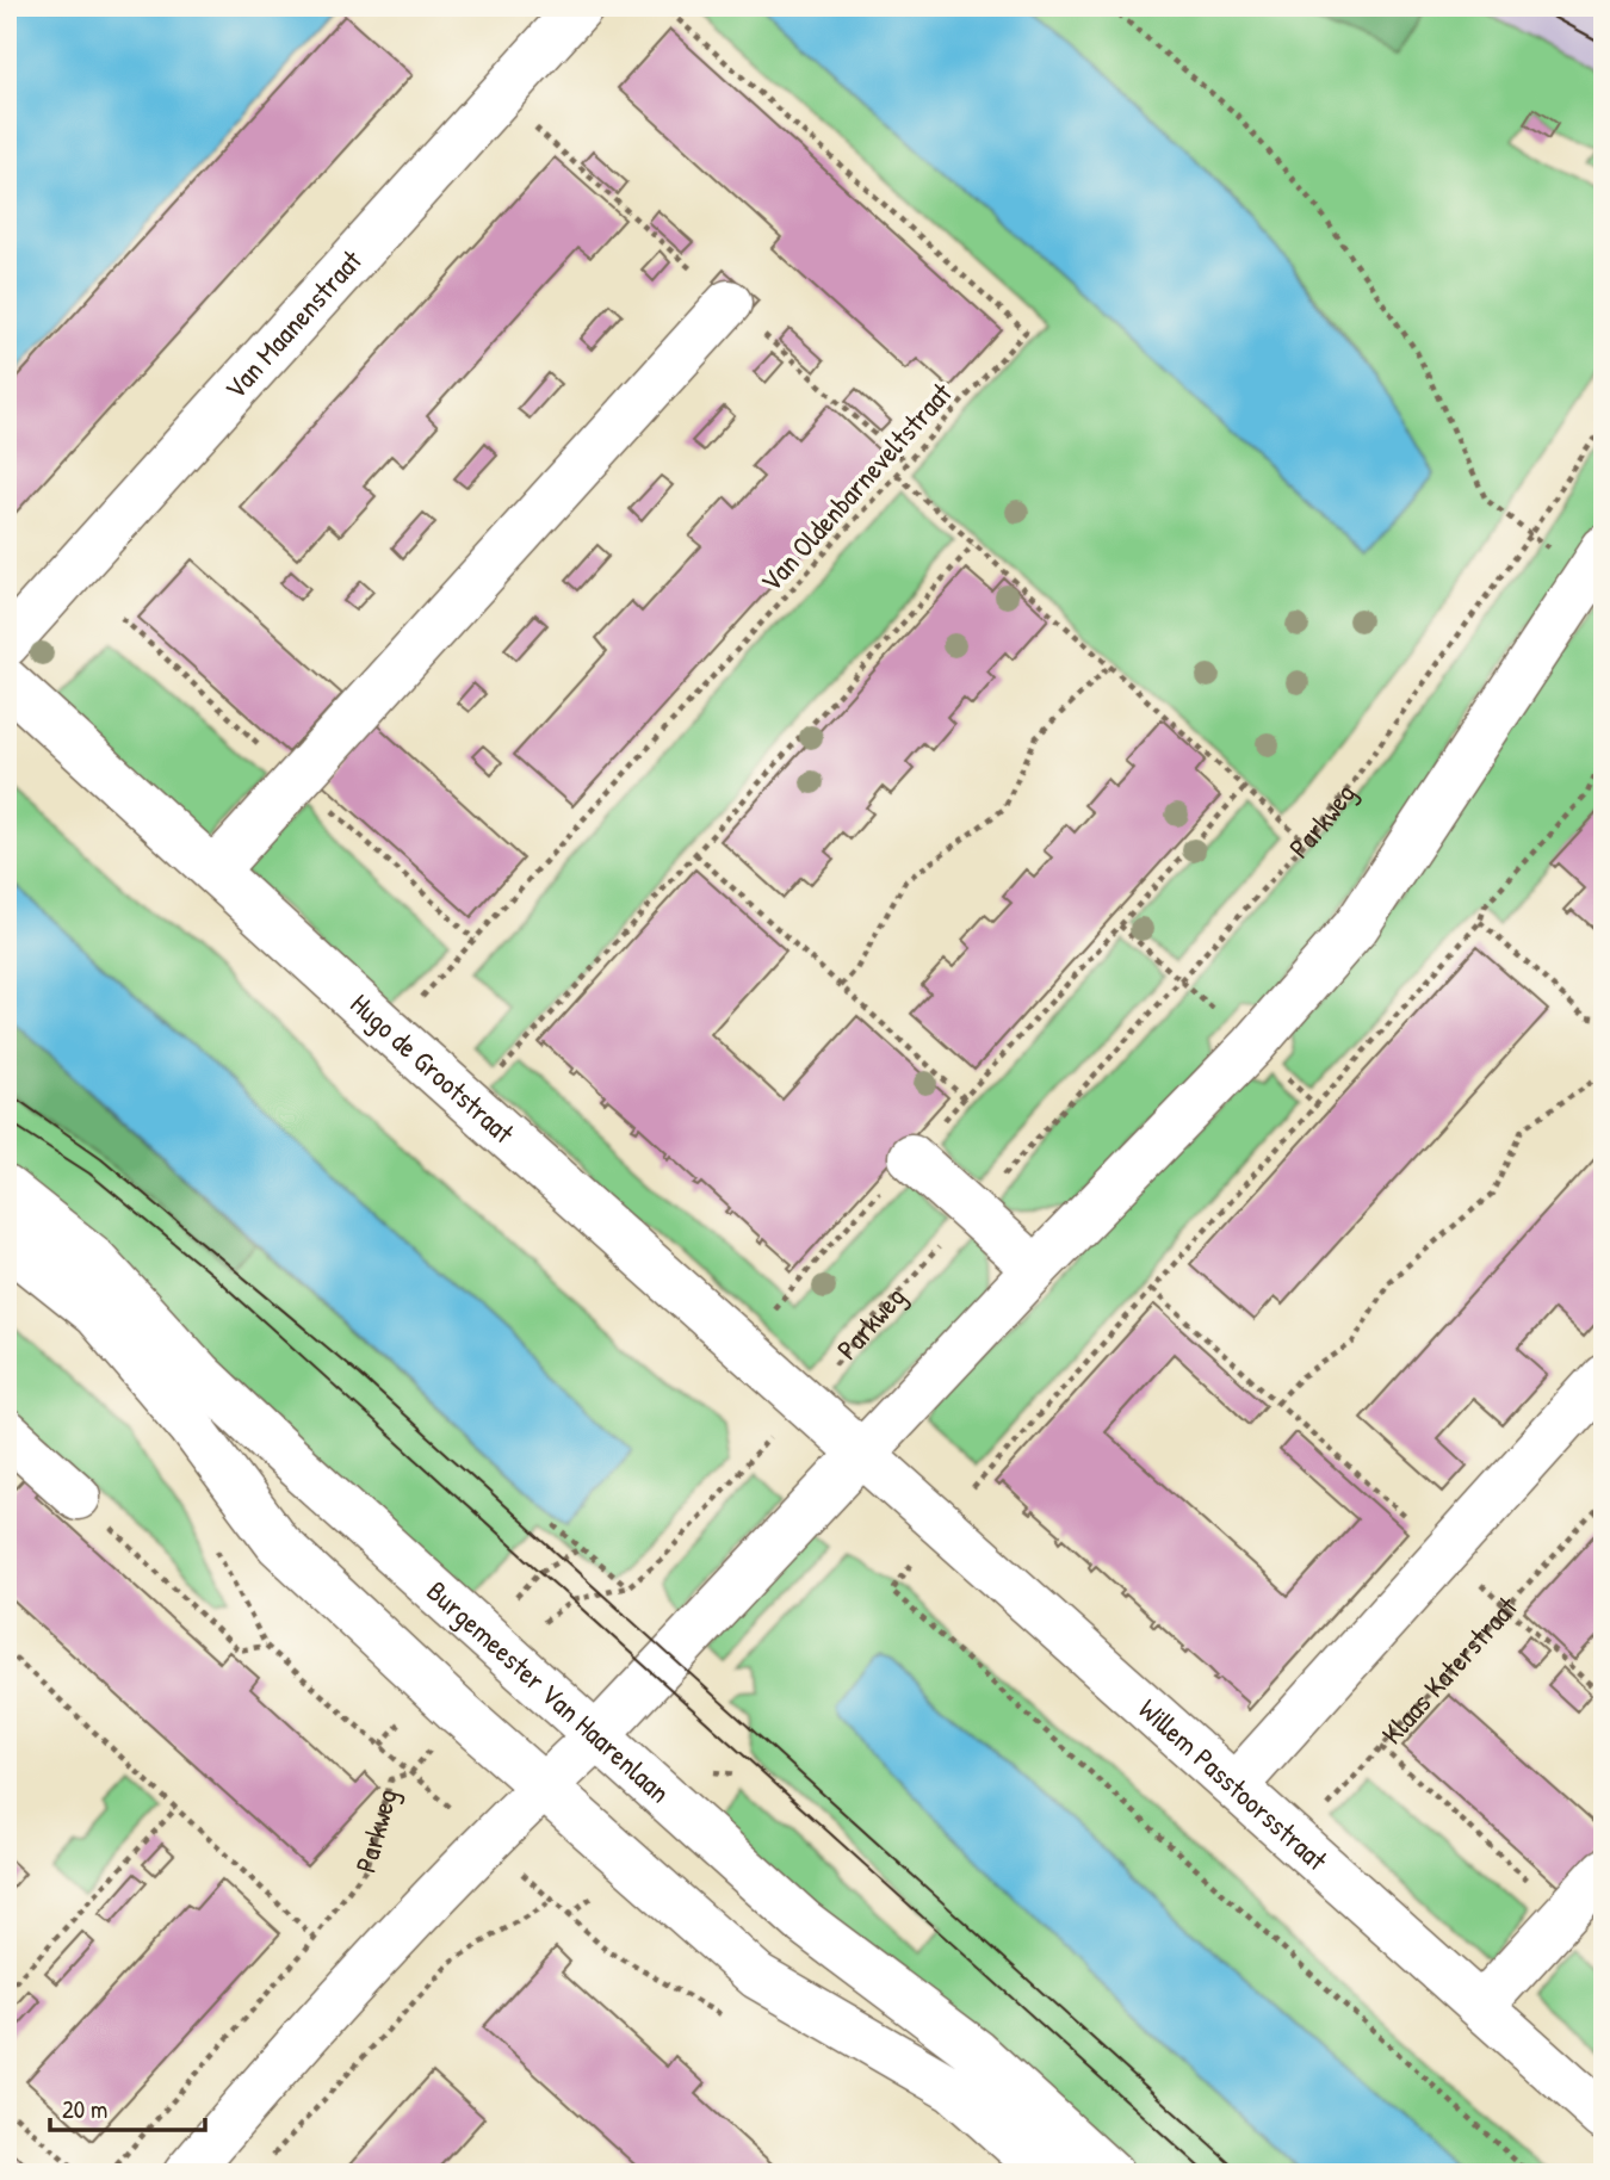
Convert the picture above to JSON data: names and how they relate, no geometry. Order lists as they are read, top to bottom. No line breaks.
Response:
{"streets":{"street":["Van Maanenstraat","Hugo de Grootstraat","Burgemeester Van Haarenlaan","Willem Passtoorsstraat"],"path":["Van Oldenbarneveltstraat","Parkweg","Klaas Katerstraat"]},"crossings":[["Van Oldenbarneveltstraat","Hugo de Grootstraat"],["Parkweg","Hugo de Grootstraat"],["Parkweg","Burgemeester Van Haarenlaan"],["Hugo de Grootstraat","Willem Passtoorsstraat"],["Klaas Katerstraat","Willem Passtoorsstraat"]],"scale_bar":"20 m"}
